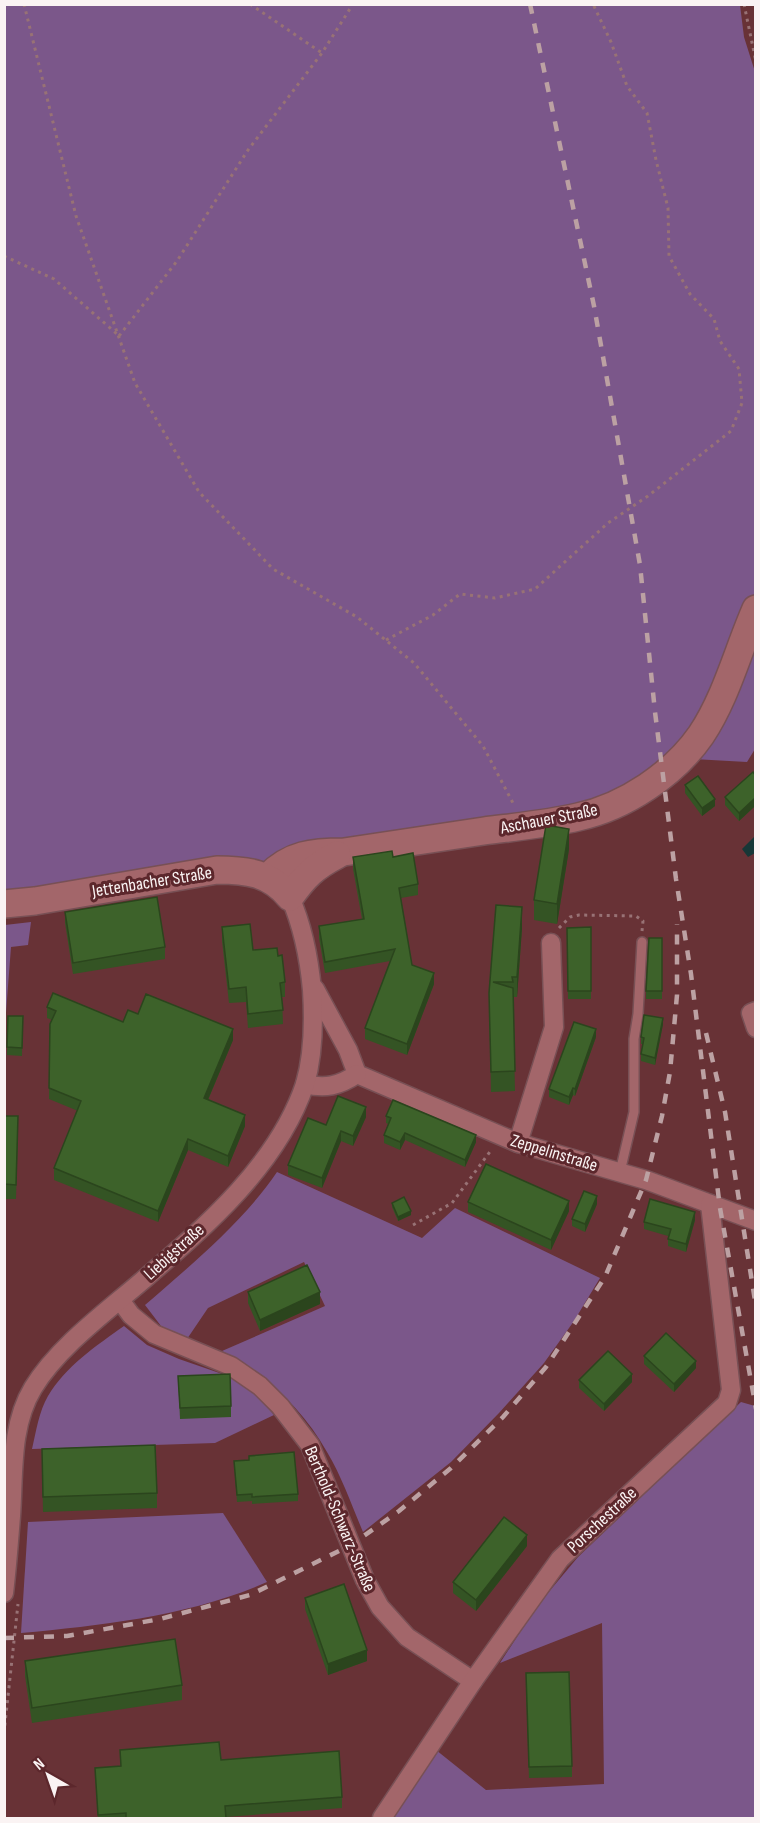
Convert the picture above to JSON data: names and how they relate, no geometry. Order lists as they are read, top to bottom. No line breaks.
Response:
{"streets":{"street":["Aschauer Straße","Jettenbacher Straße","Zeppelinstraße","Liebigstraße","Berthold-Schwarz-Straße","Porschestraße"]},"crossings":[["Aschauer Straße","Jettenbacher Straße"],["Aschauer Straße","Liebigstraße"],["Jettenbacher Straße","Liebigstraße"],["Zeppelinstraße","Porschestraße"],["Liebigstraße","Berthold-Schwarz-Straße"],["Berthold-Schwarz-Straße","Porschestraße"]],"north":"top left"}
